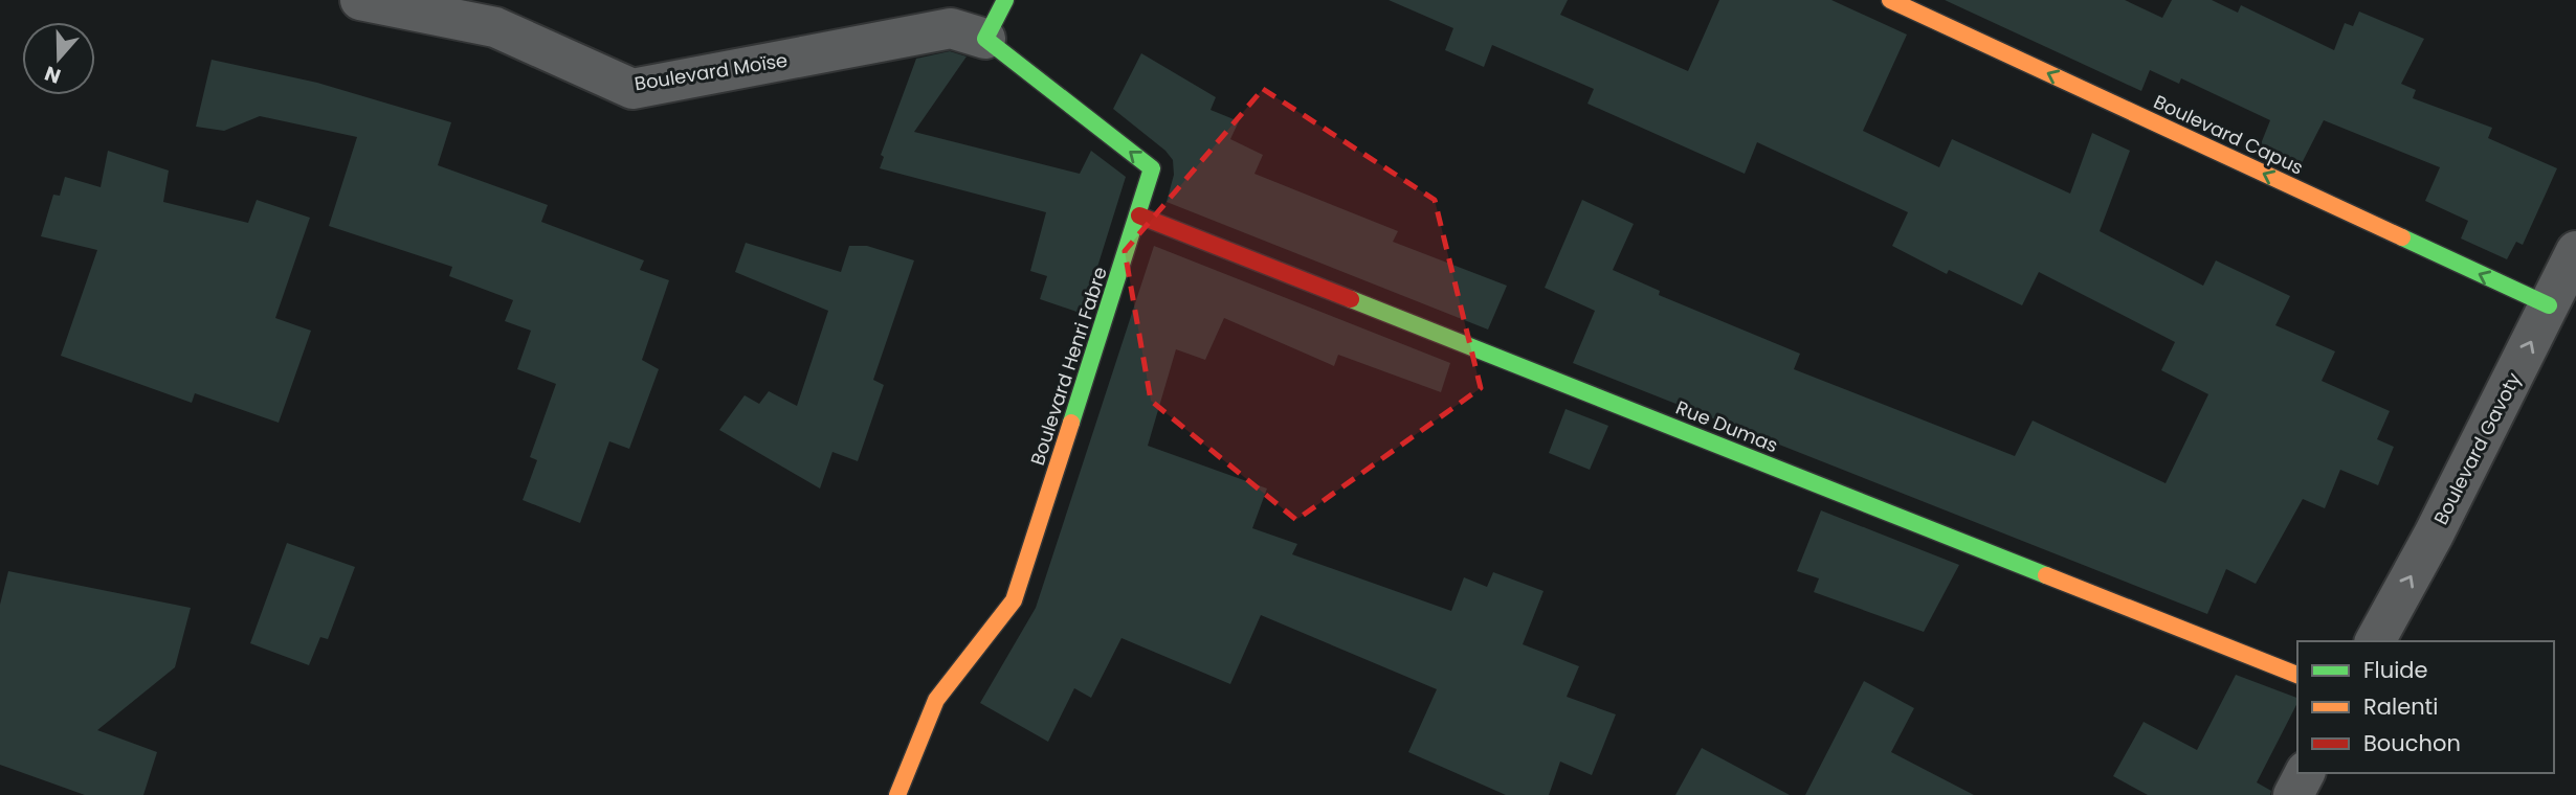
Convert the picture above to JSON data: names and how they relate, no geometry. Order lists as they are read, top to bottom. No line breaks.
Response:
{"streets":{"street":["Boulevard Moïse","Boulevard Capus","Boulevard Henri Fabre","Rue Dumas","Boulevard Gavoty"]},"crossings":[["Boulevard Moïse","Boulevard Henri Fabre"],["Boulevard Capus","Boulevard Gavoty"],["Boulevard Henri Fabre","Rue Dumas"]],"one_way":["Boulevard Capus","Boulevard Gavoty"],"legend":["Fluide","Ralenti","Bouchon"],"north":"bottom"}
